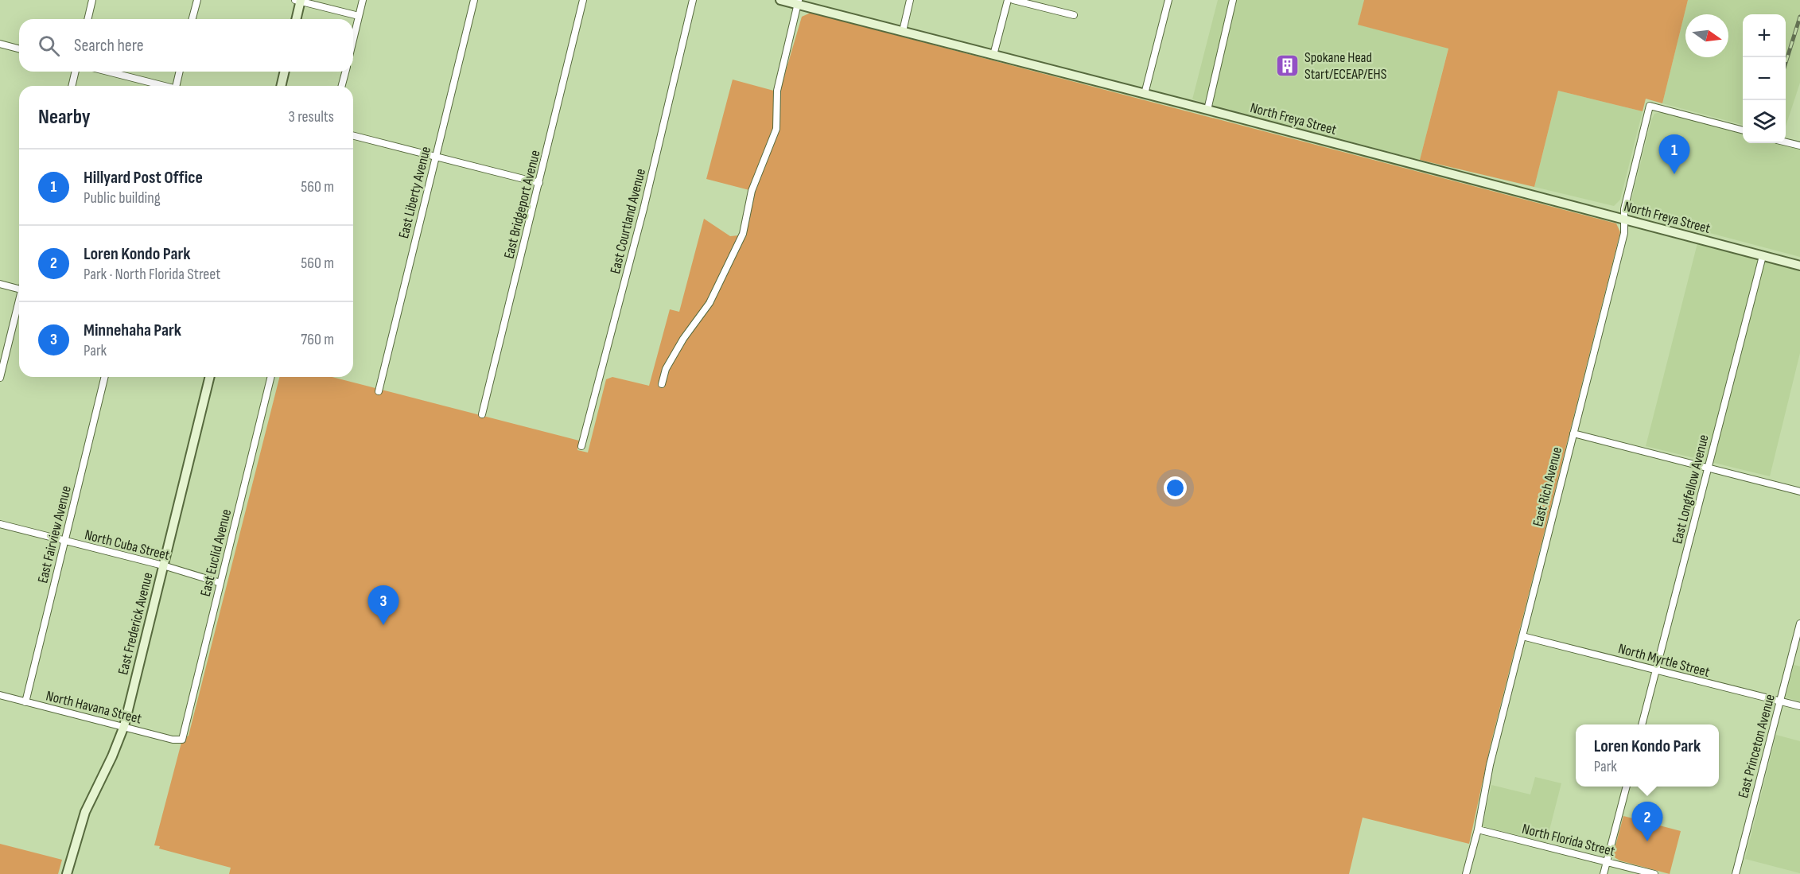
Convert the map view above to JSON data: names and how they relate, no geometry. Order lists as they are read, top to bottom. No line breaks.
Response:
{"streets":{"street":["North Freya Street","East Liberty Avenue","East Bridgeport Avenue","East Courtland Avenue","East Rich Avenue","East Longfellow Avenue","East Fairview Avenue","North Cuba Street","East Euclid Avenue","East Frederick Avenue","North Myrtle Street","North Havana Street","East Princeton Avenue","North Florida Street"]},"crossings":[["North Freya Street","East Rich Avenue"],["North Freya Street","East Longfellow Avenue"],["East Rich Avenue","North Myrtle Street"],["East Rich Avenue","North Florida Street"],["East Longfellow Avenue","North Myrtle Street"],["East Fairview Avenue","North Cuba Street"],["East Fairview Avenue","North Havana Street"],["North Cuba Street","East Euclid Avenue"],["North Cuba Street","East Frederick Avenue"],["East Euclid Avenue","North Havana Street"],["East Frederick Avenue","North Havana Street"],["North Myrtle Street","East Princeton Avenue"]],"places":{"building":["Spokane Head Start/ECEAP/EHS"]},"north":"right","page":{"map_buttons":["+","−"],"search":"Search here","heading":["Nearby","3 results"],"pins":["1","3","2"],"list":[{"mark":"1","name":"Hillyard Post Office","note":"Public building","value":"560 m"},{"mark":"2","name":"Loren Kondo Park","note":"Park · North Florida Street","value":"560 m"},{"mark":"3","name":"Minnehaha Park","note":"Park","value":"760 m"}],"popup":["Loren Kondo Park","Park"]}}
